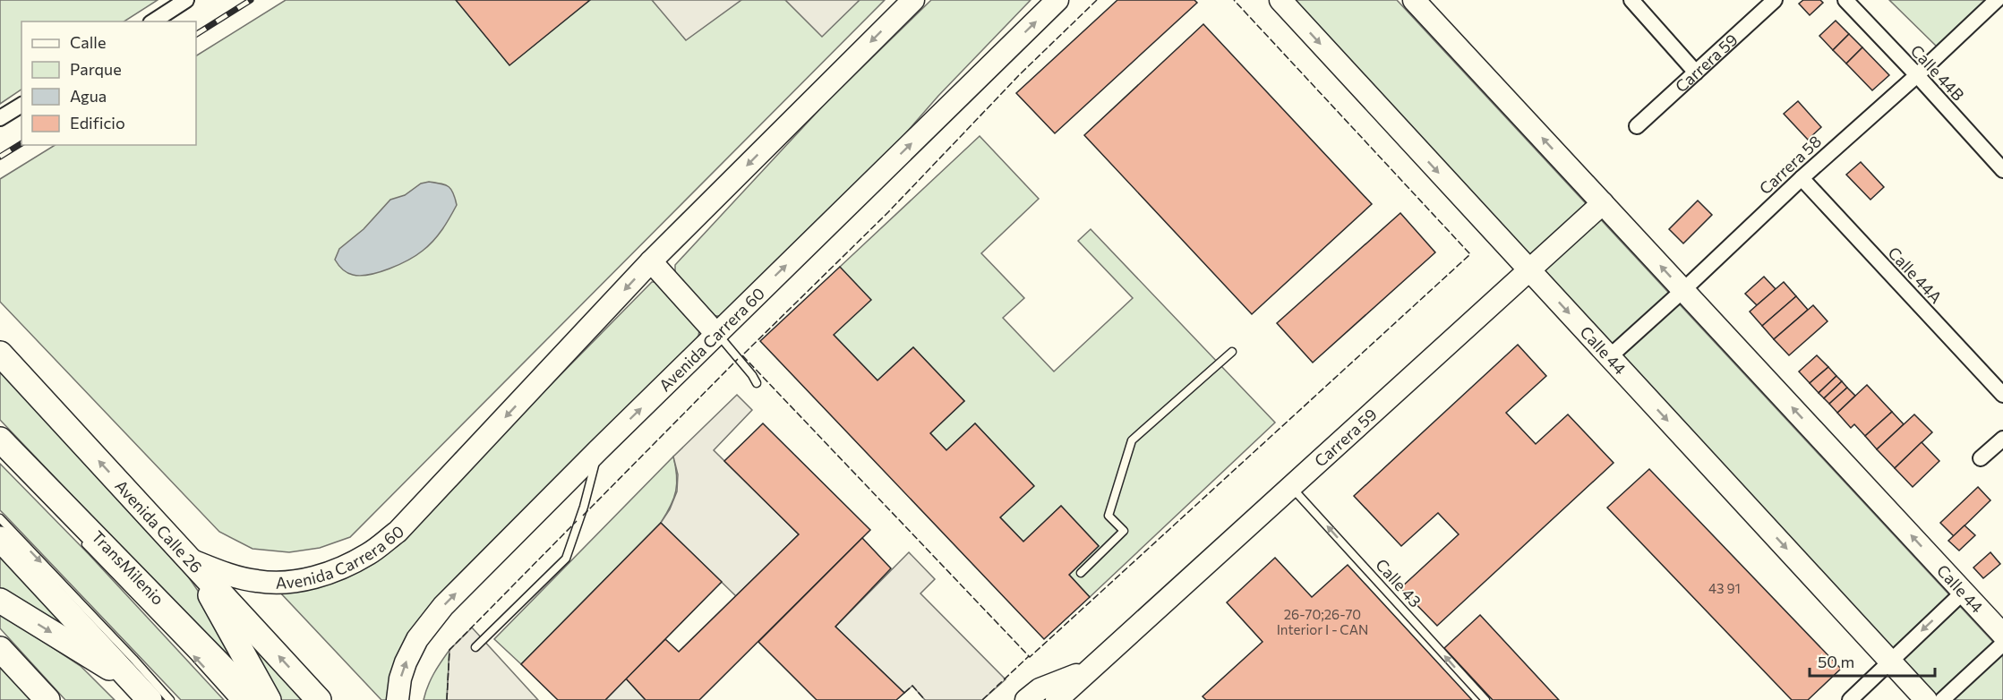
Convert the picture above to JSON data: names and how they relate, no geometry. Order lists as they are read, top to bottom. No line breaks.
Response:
{"streets":{"main road":["Avenida Calle 26"],"street":["Carrera 59","Calle 44B","Carrera 58","Calle 44A","Avenida Carrera 60","Calle 44"],"lane":["TransMilenio","Calle 43"]},"crossings":[["Carrera 59","Calle 44"],["Carrera 59","Calle 43"],["Calle 44B","Carrera 58"],["Carrera 58","Calle 44A"],["Carrera 58","Calle 44"],["Avenida Carrera 60","Avenida Calle 26"]],"one_way":["Calle 43"],"house_numbers":["43 91","26-70;26-70 Interior I - CAN"],"legend":["Calle","Parque","Agua","Edificio"],"scale_bar":"50 m"}
